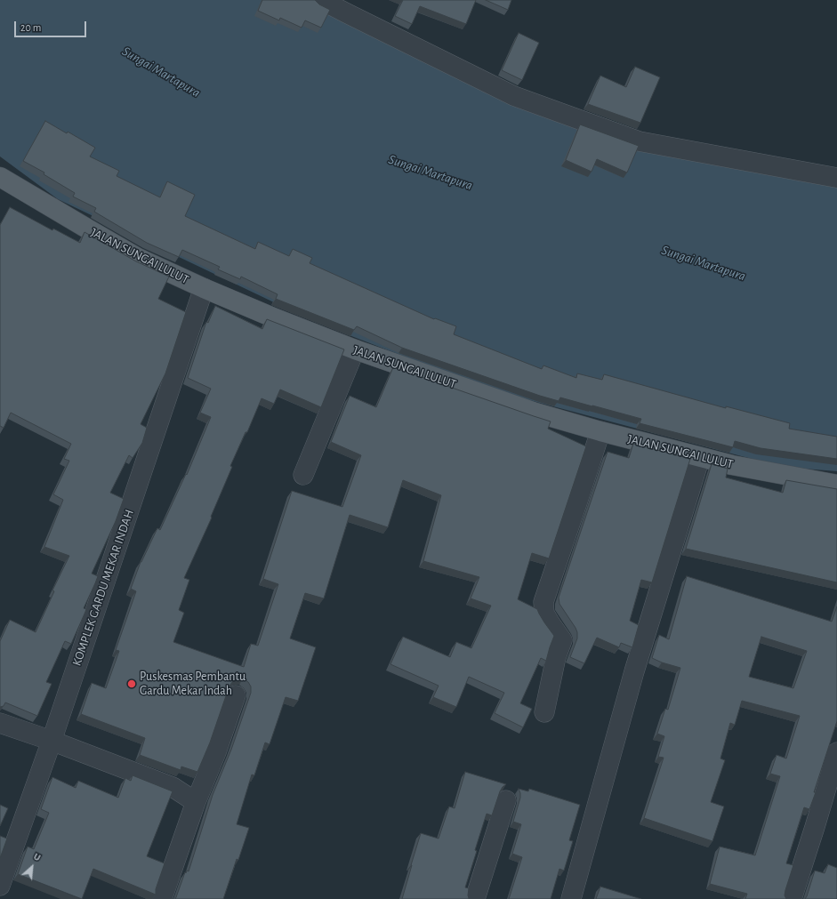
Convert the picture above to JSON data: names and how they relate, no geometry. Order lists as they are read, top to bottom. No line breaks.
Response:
{"streets":{"main road":["JALAN SUNGAI LULUT"],"street":["KOMPLEK GARDU MEKAR INDAH"]},"crossings":[["JALAN SUNGAI LULUT","KOMPLEK GARDU MEKAR INDAH"]],"water":["Sungai Martapura"],"places":["Puskesmas Pembantu Gardu Mekar Indah"],"scale_bar":"20 m","north":"top right"}
